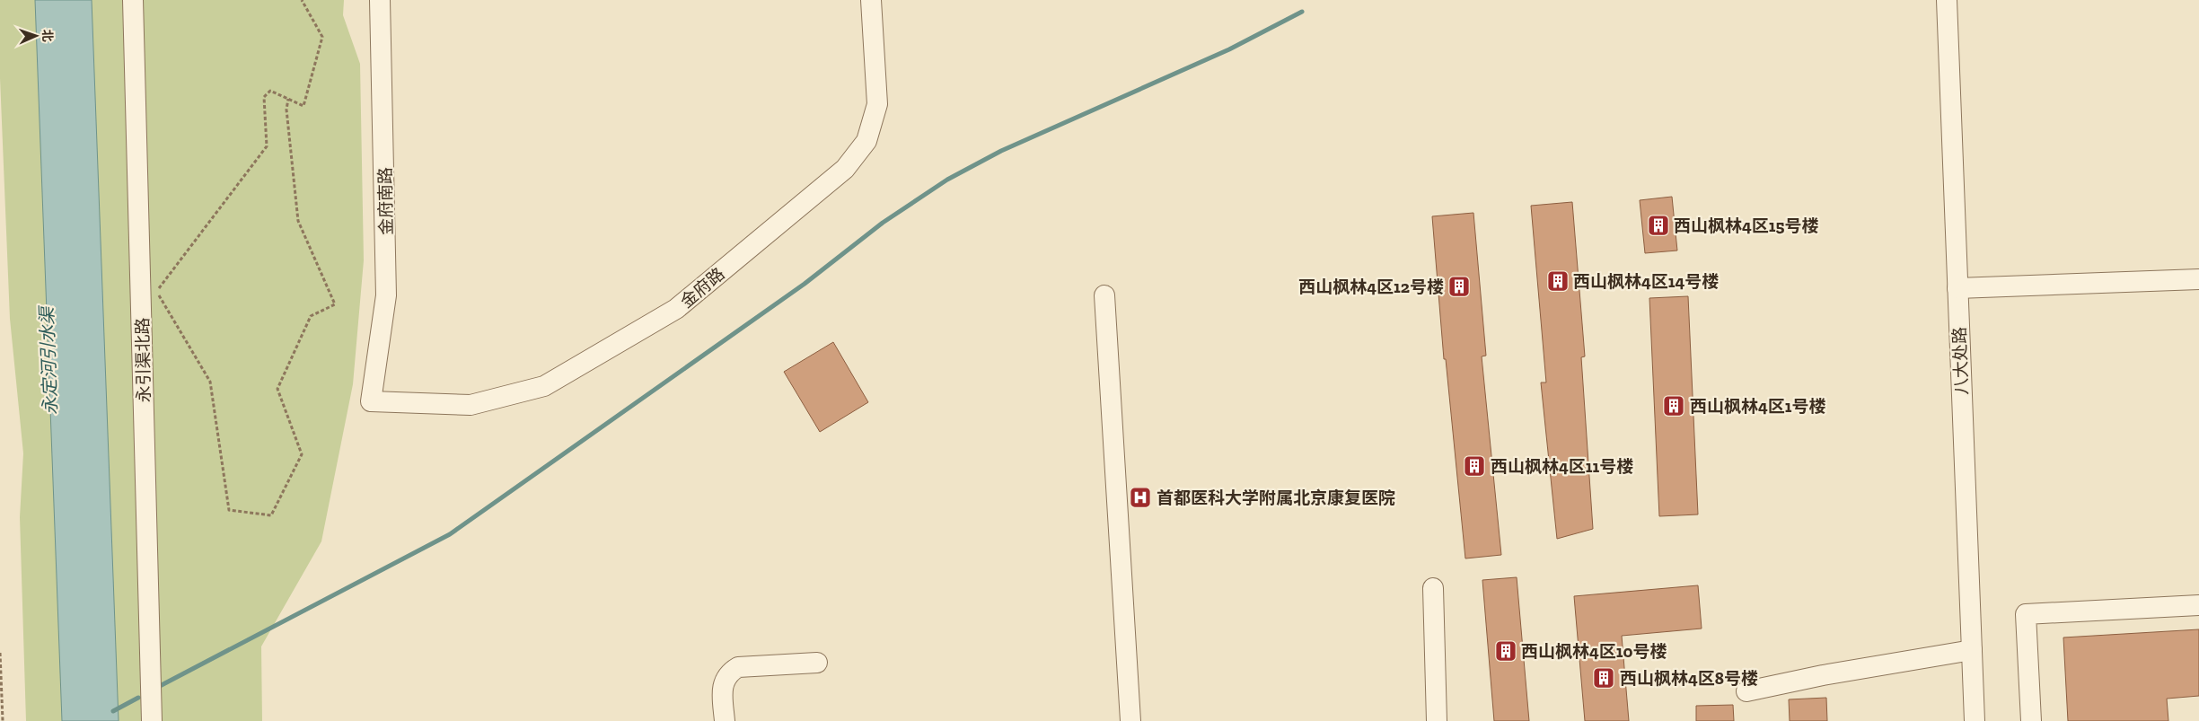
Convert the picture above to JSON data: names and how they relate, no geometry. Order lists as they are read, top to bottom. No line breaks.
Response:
{"streets":{"street":["金府南路","金府路","永引渠北路","八大处路"]},"crossings":[["金府南路","金府路"]],"water":["永定河引水渠"],"places":{"building":["西山枫林4区15号楼","西山枫林4区14号楼","西山枫林4区12号楼","西山枫林4区1号楼","西山枫林4区11号楼","西山枫林4区10号楼","西山枫林4区8号楼"],"hospital":["首都医科大学附属北京康复医院"]},"north":"right"}
